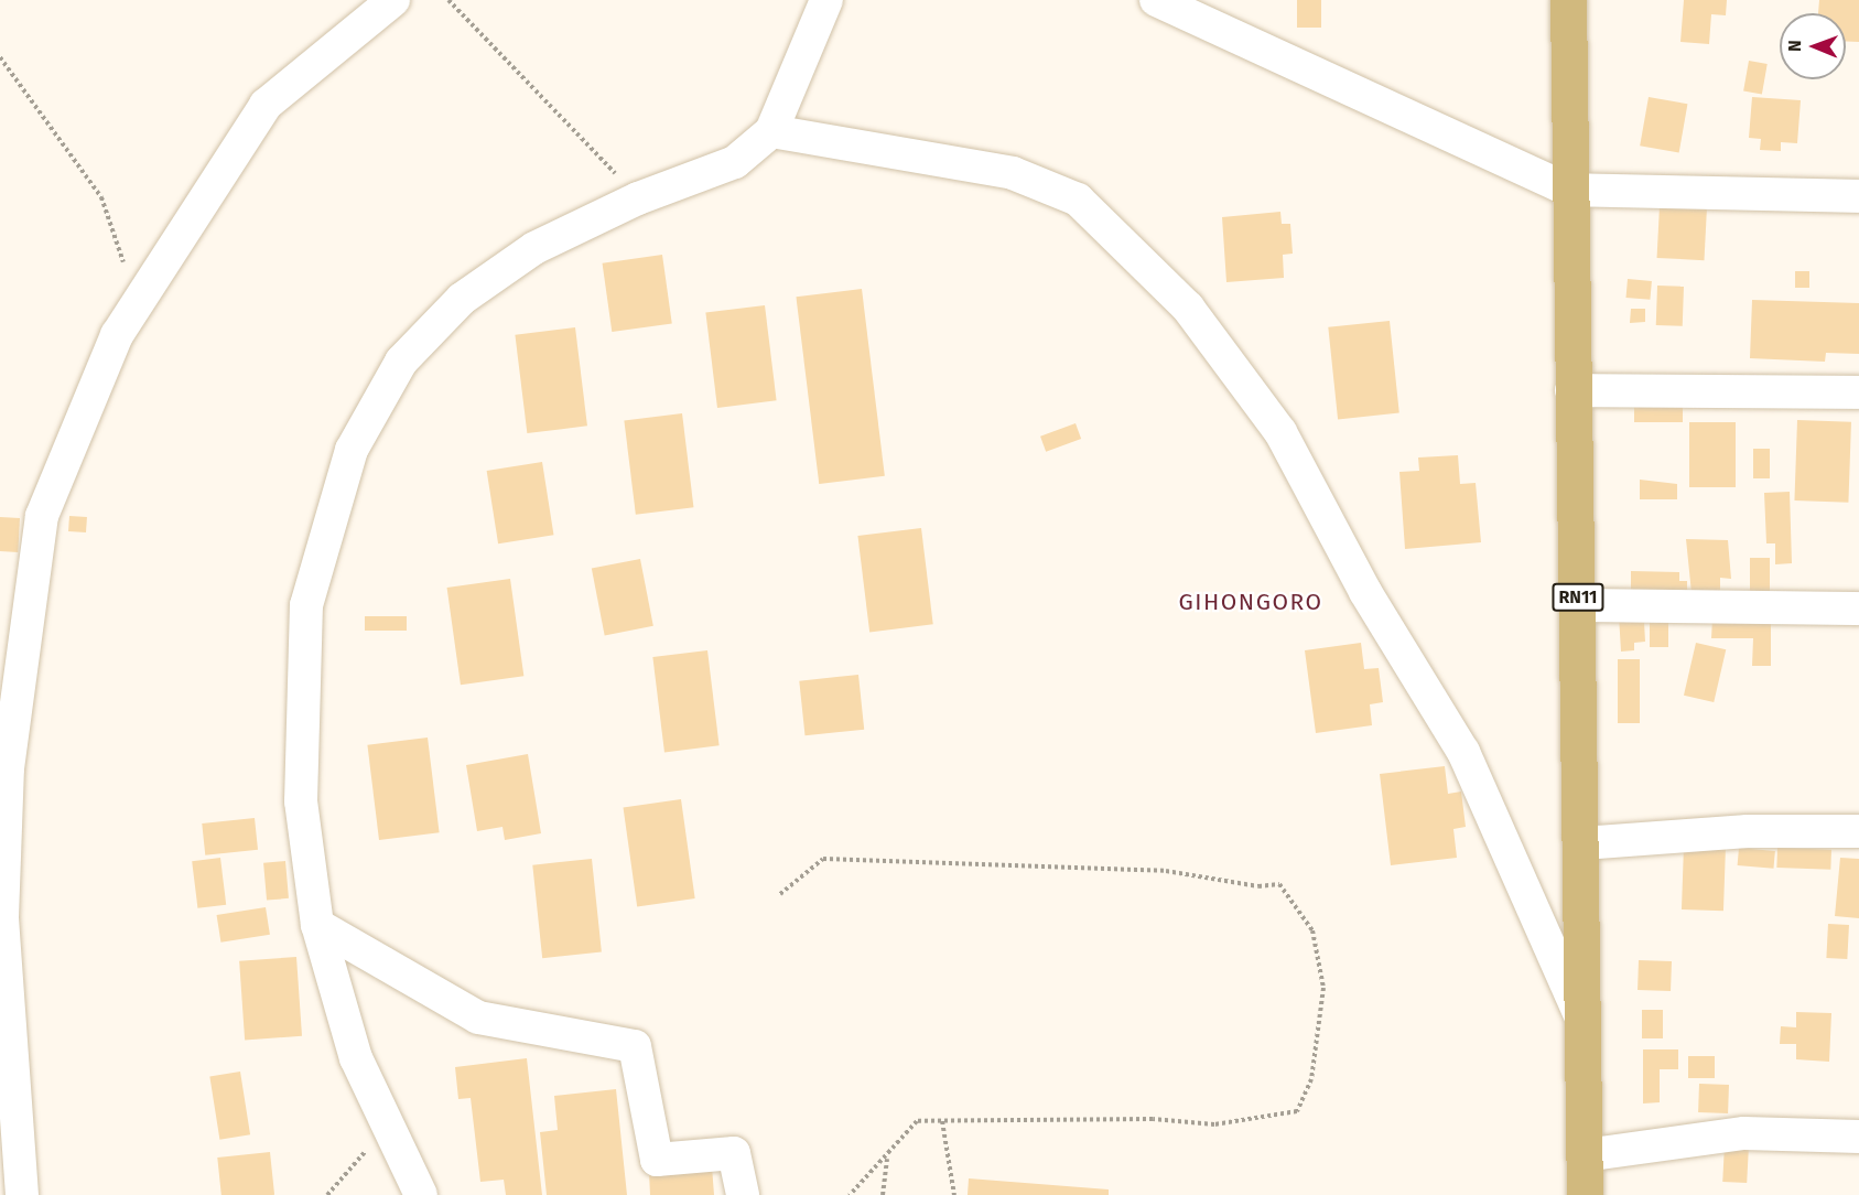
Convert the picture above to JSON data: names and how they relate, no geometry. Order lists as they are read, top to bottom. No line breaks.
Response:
{"streets":{"main road":["RN11"]},"districts":["GIHONGORO"],"north":"left"}
